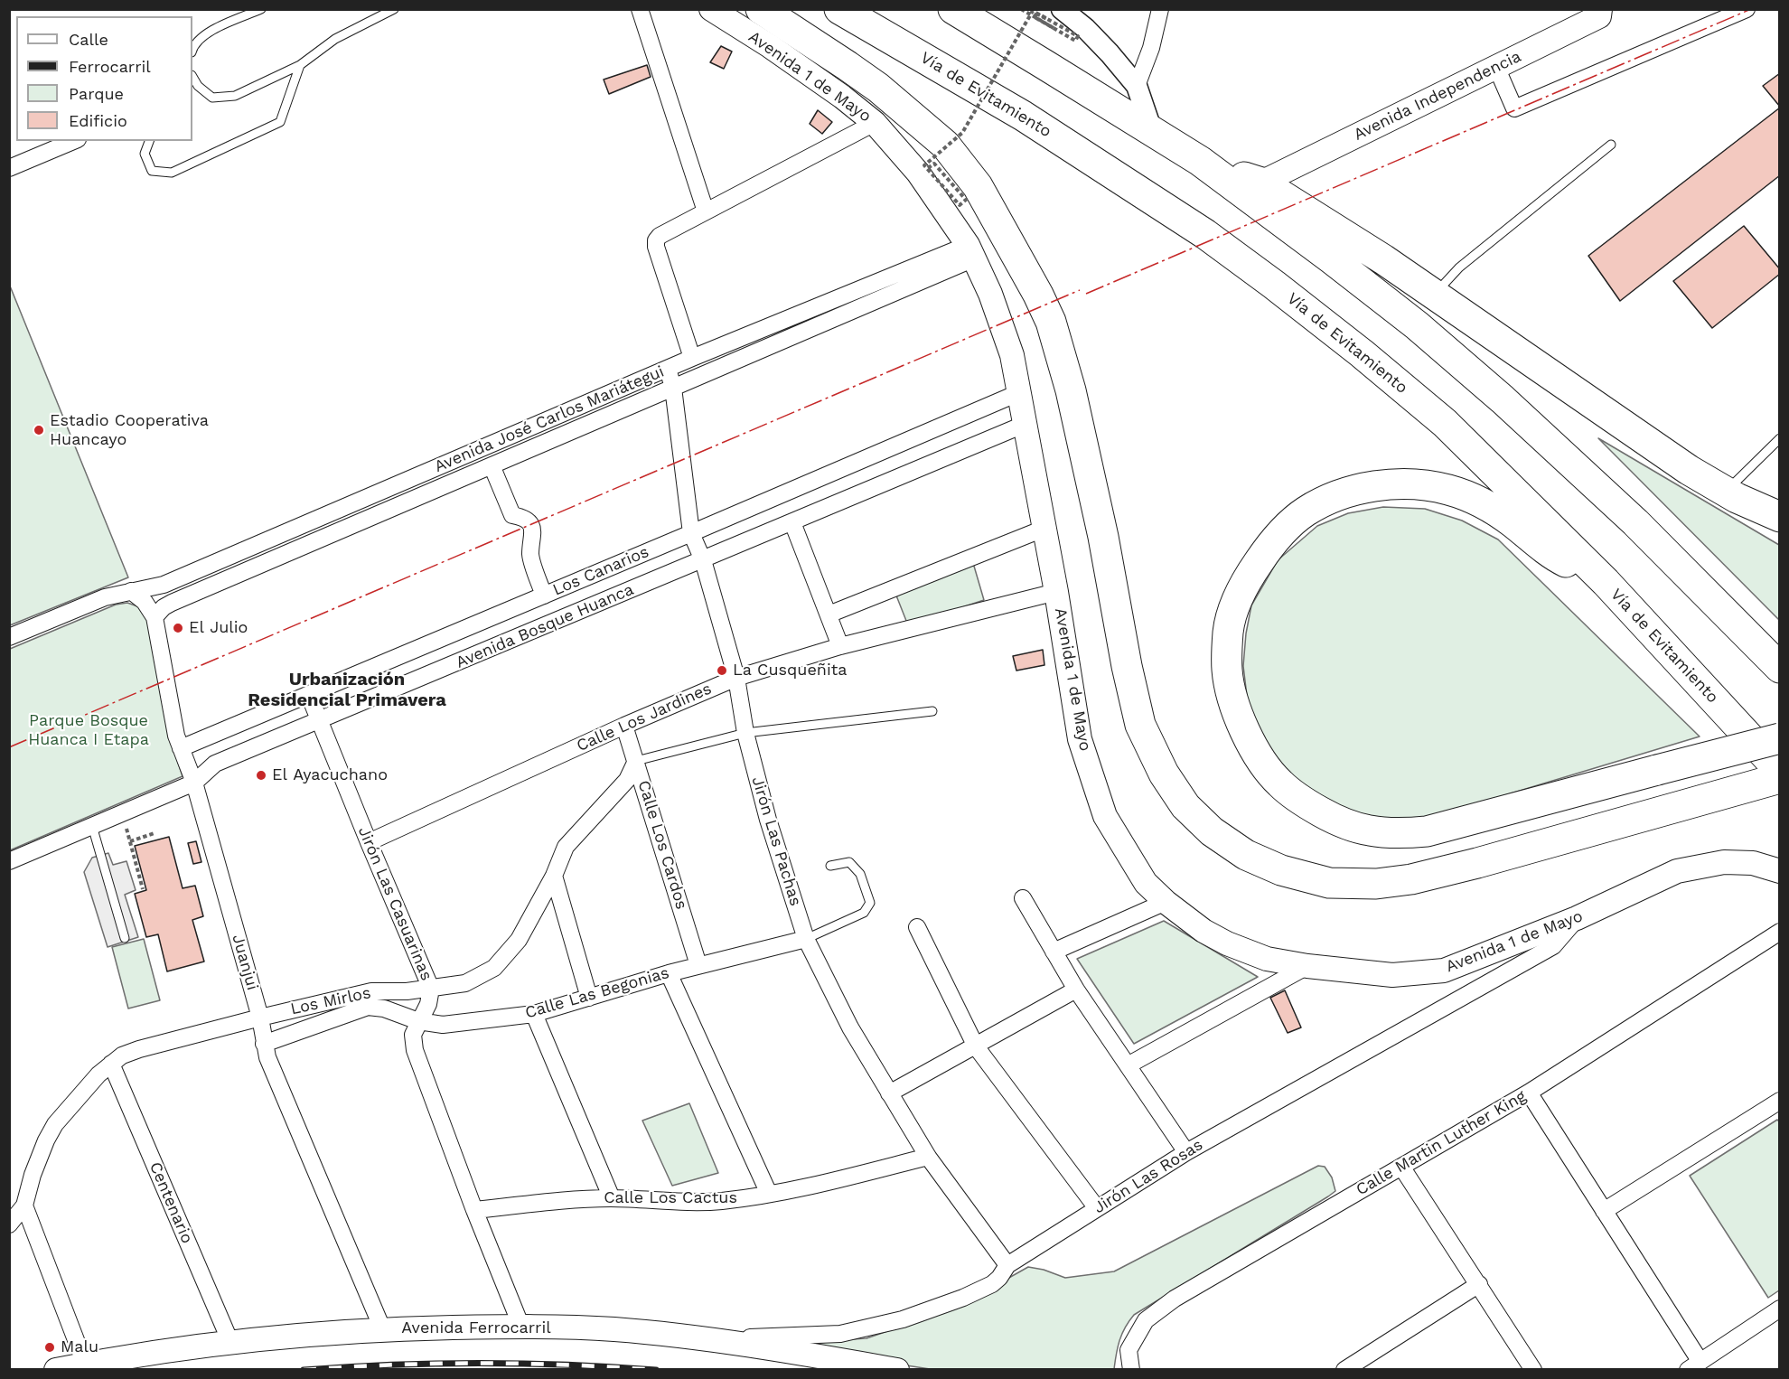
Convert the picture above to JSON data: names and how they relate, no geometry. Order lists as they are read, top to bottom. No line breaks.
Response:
{"streets":{"highway":["Vía de Evitamiento"],"main road":["Avenida 1 de Mayo","Avenida Independencia","Avenida Ferrocarril"],"street":["Avenida José Carlos Mariátegui","Los Canarios","Avenida Bosque Huanca","Calle Los Jardines","Jirón Las Pachas","Calle Los Cardos","Jirón Las Casuarinas","Juanjui","Calle Las Begonias","Los Mirlos","Calle Martin Luther King","Jirón Las Rosas","Calle Los Cactus","Centenario"]},"crossings":[["Avenida 1 de Mayo","Avenida José Carlos Mariátegui"],["Avenida 1 de Mayo","Los Canarios"],["Avenida 1 de Mayo","Avenida Bosque Huanca"],["Avenida 1 de Mayo","Calle Los Jardines"],["Avenida 1 de Mayo","Jirón Las Rosas"],["Avenida José Carlos Mariátegui","Jirón Las Pachas"],["Avenida José Carlos Mariátegui","Juanjui"],["Los Canarios","Jirón Las Pachas"],["Los Canarios","Jirón Las Casuarinas"],["Los Canarios","Juanjui"],["Avenida Bosque Huanca","Jirón Las Pachas"],["Avenida Bosque Huanca","Jirón Las Casuarinas"],["Avenida Bosque Huanca","Juanjui"],["Calle Los Jardines","Jirón Las Pachas"],["Calle Los Jardines","Calle Los Cardos"],["Calle Los Jardines","Jirón Las Casuarinas"],["Jirón Las Pachas","Calle Las Begonias"],["Jirón Las Pachas","Jirón Las Rosas"],["Jirón Las Pachas","Calle Los Cactus"],["Calle Los Cardos","Calle Las Begonias"],["Calle Los Cardos","Los Mirlos"],["Jirón Las Casuarinas","Calle Las Begonias"],["Jirón Las Casuarinas","Los Mirlos"],["Jirón Las Casuarinas","Calle Los Cactus"],["Jirón Las Casuarinas","Avenida Ferrocarril"],["Juanjui","Calle Las Begonias"],["Juanjui","Los Mirlos"],["Juanjui","Avenida Ferrocarril"],["Los Mirlos","Centenario"],["Jirón Las Rosas","Avenida Ferrocarril"],["Centenario","Avenida Ferrocarril"]],"districts":["Urbanización Residencial Primavera"],"parks":["Parque Bosque Huanca I Etapa"],"places":["Estadio Cooperativa Huancayo","El Julio","La Cusqueñita","El Ayacuchano","Malu"],"legend":["Calle","Ferrocarril","Parque","Edificio"]}
